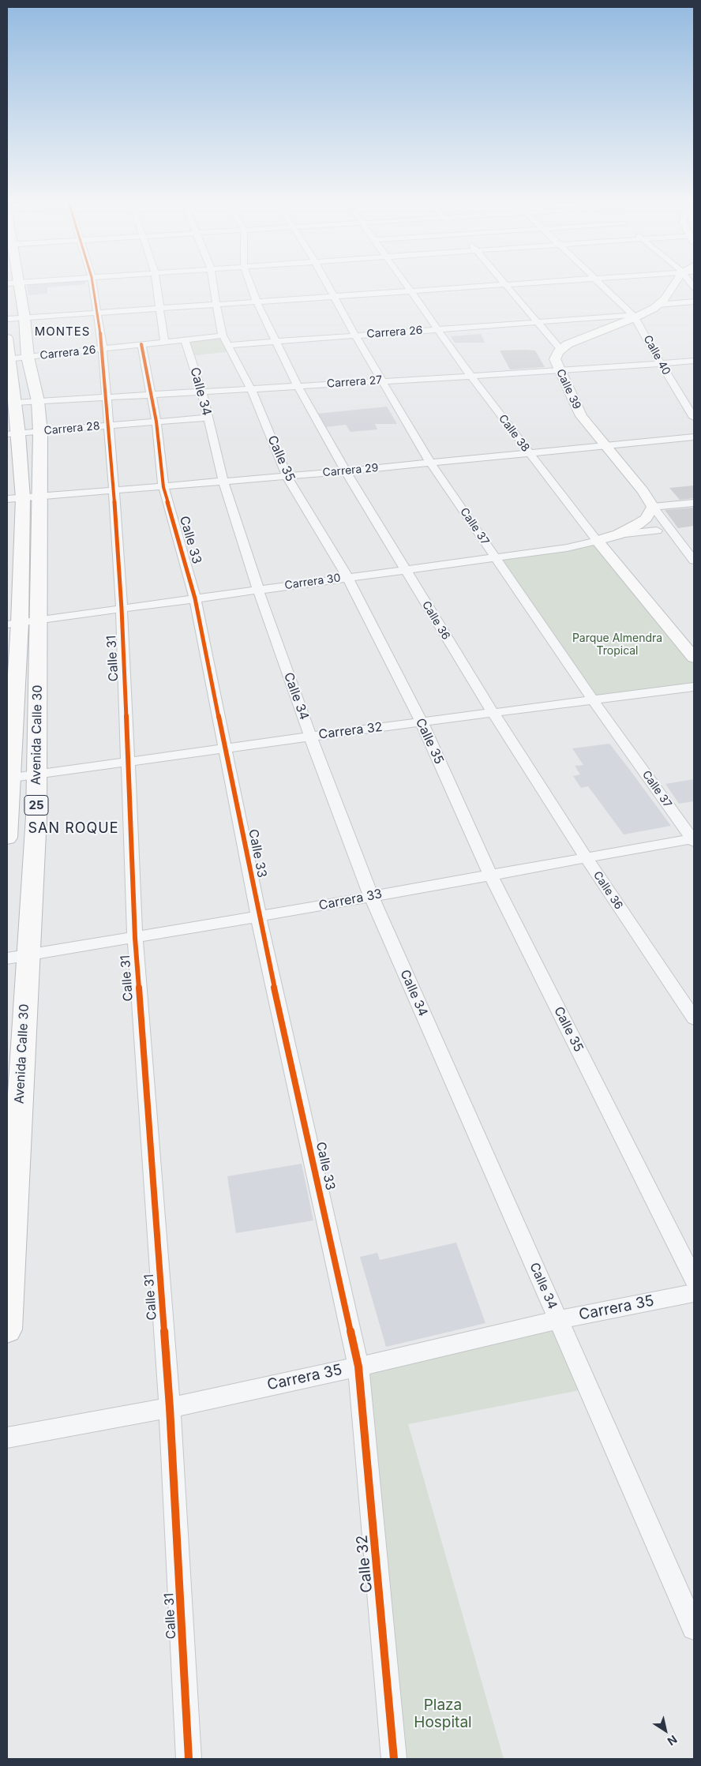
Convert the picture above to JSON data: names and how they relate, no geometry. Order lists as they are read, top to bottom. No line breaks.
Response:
{"streets":{"highway":["Avenida Calle 30","25"],"main road":["Calle 39","Calle 38","Carrera 30"],"street":["Carrera 26","Calle 40","Carrera 27","Calle 34","Carrera 28","Calle 35","Carrera 29","Calle 37","Calle 33","Calle 36","Calle 31","Carrera 32","Carrera 33","Carrera 35","Calle 32"]},"crossings":[["Carrera 26","Calle 40"],["Carrera 26","Calle 39"],["Carrera 26","Calle 34"],["Carrera 26","Calle 38"],["Carrera 26","Calle 35"],["Carrera 26","Calle 37"],["Carrera 26","Calle 33"],["Carrera 26","Calle 36"],["Carrera 26","Calle 31"],["Carrera 26","Avenida Calle 30"],["Calle 40","Carrera 27"],["Carrera 27","Calle 39"],["Carrera 27","Calle 34"],["Carrera 27","Calle 38"],["Carrera 27","Calle 35"],["Carrera 27","Calle 37"],["Carrera 27","Calle 33"],["Carrera 27","Calle 36"],["Carrera 27","Calle 31"],["Carrera 27","Avenida Calle 30"],["Calle 39","Carrera 29"],["Calle 39","Carrera 30"],["Calle 34","Carrera 28"],["Calle 34","Carrera 29"],["Calle 34","Carrera 30"],["Calle 34","Carrera 32"],["Calle 34","Carrera 33"],["Calle 34","Carrera 35"],["Carrera 28","Calle 33"],["Carrera 28","Calle 31"],["Carrera 28","Avenida Calle 30"],["Calle 38","Carrera 29"],["Calle 38","Carrera 30"],["Calle 35","Carrera 29"],["Calle 35","Carrera 30"],["Calle 35","Carrera 32"],["Calle 35","Carrera 33"],["Carrera 29","Calle 37"],["Carrera 29","Calle 33"],["Carrera 29","Calle 36"],["Carrera 29","Calle 31"],["Carrera 29","Avenida Calle 30"],["Calle 37","Carrera 30"],["Calle 37","Carrera 32"],["Calle 37","Carrera 33"],["Calle 33","Carrera 30"],["Calle 33","Carrera 32"],["Calle 33","Carrera 33"],["Calle 33","Carrera 35"],["Calle 33","Calle 32"],["Carrera 30","Calle 36"],["Carrera 30","Calle 31"],["Carrera 30","Avenida Calle 30"],["Calle 36","Carrera 32"],["Calle 36","Carrera 33"],["Calle 31","Carrera 32"],["Calle 31","Carrera 33"],["Calle 31","Carrera 35"],["Carrera 32","Avenida Calle 30"],["Avenida Calle 30","Carrera 33"],["Carrera 35","Calle 32"]],"districts":["MONTES","SAN ROQUE"],"parks":["Parque Almendra Tropical","Plaza Hospital"],"north":"bottom right"}
